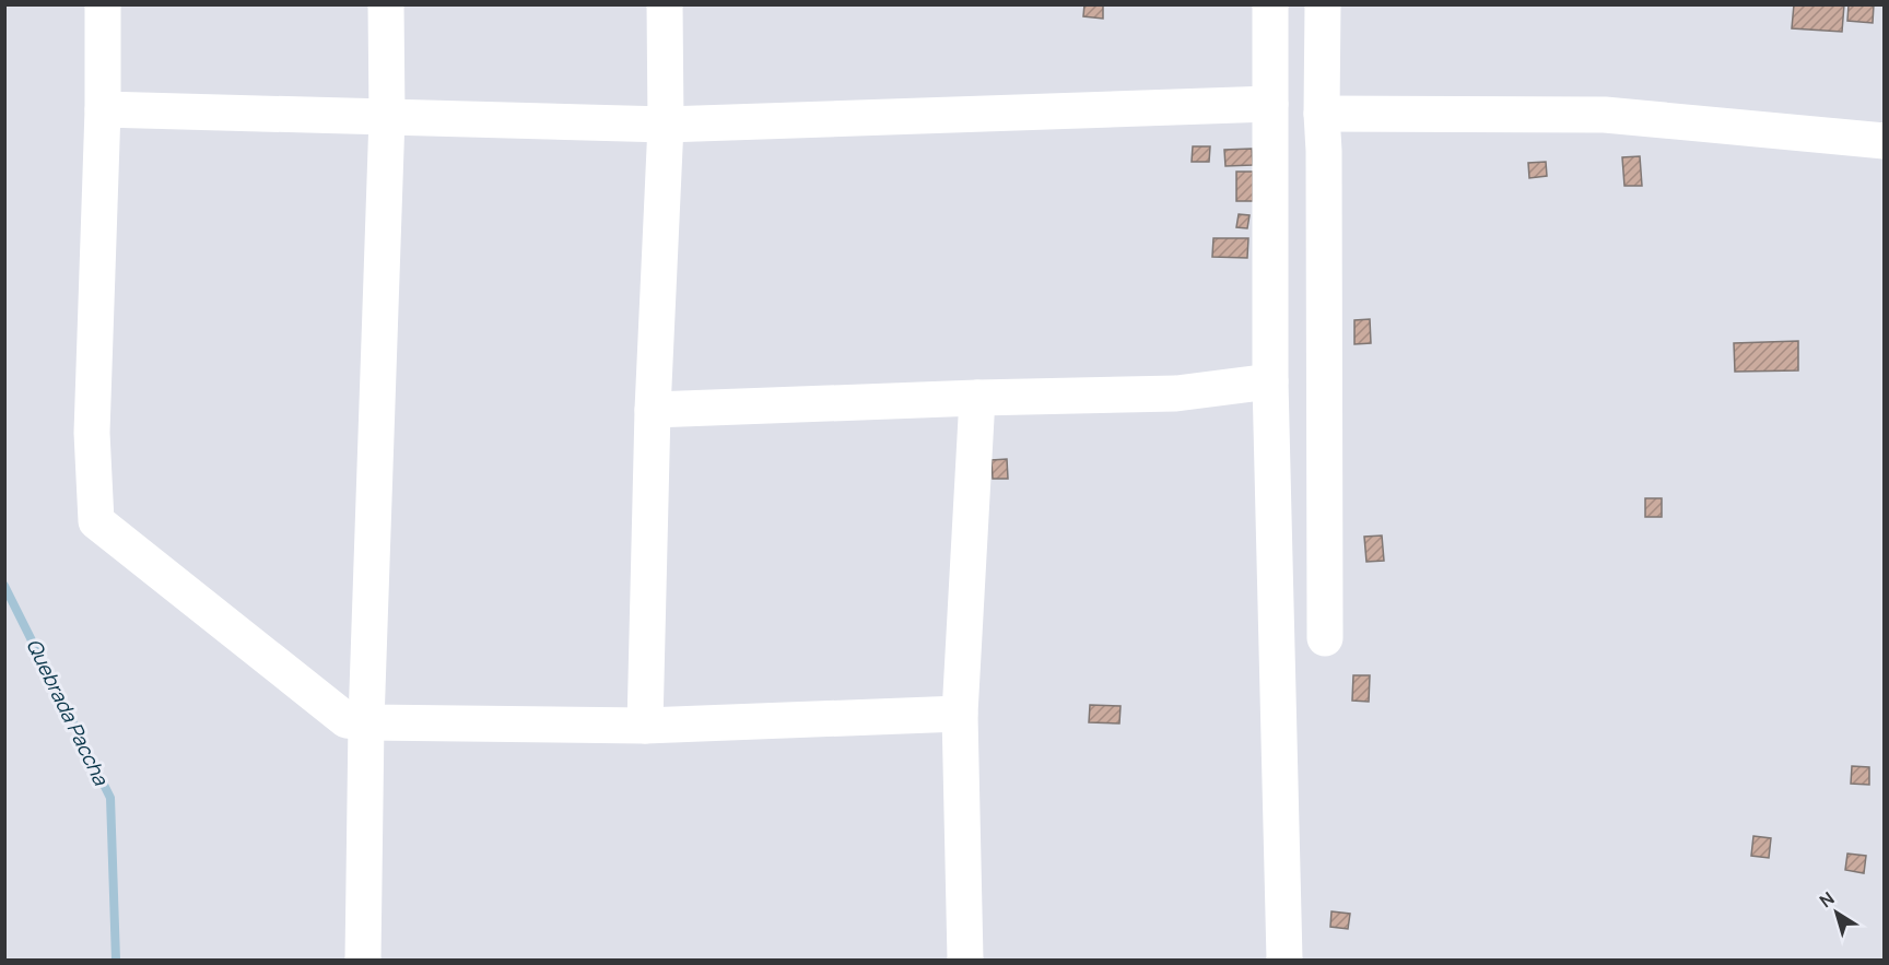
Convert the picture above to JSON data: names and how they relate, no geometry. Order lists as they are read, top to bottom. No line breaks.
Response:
{"water":["Quebrada Paccha"],"north":"top left"}
